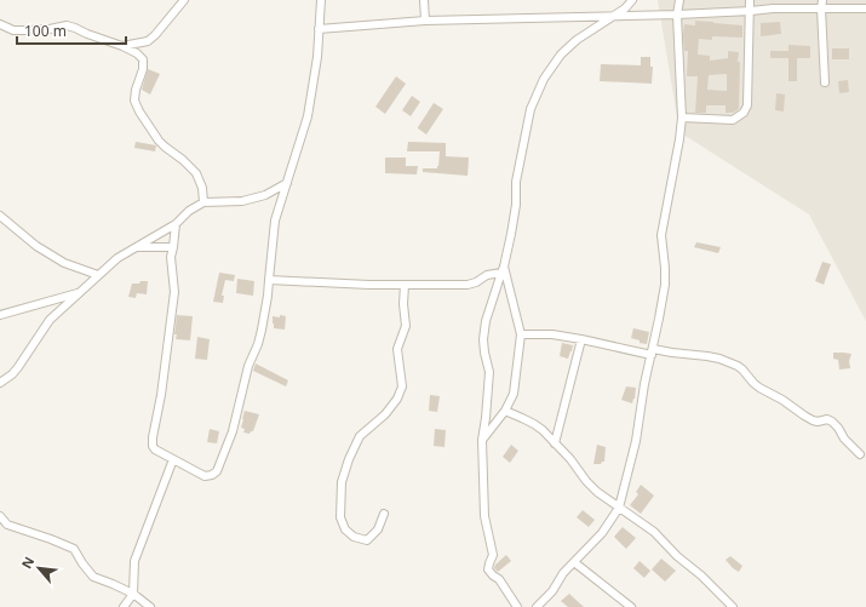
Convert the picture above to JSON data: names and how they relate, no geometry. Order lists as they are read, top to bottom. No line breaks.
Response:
{"scale_bar":"100 m","north":"top left"}
